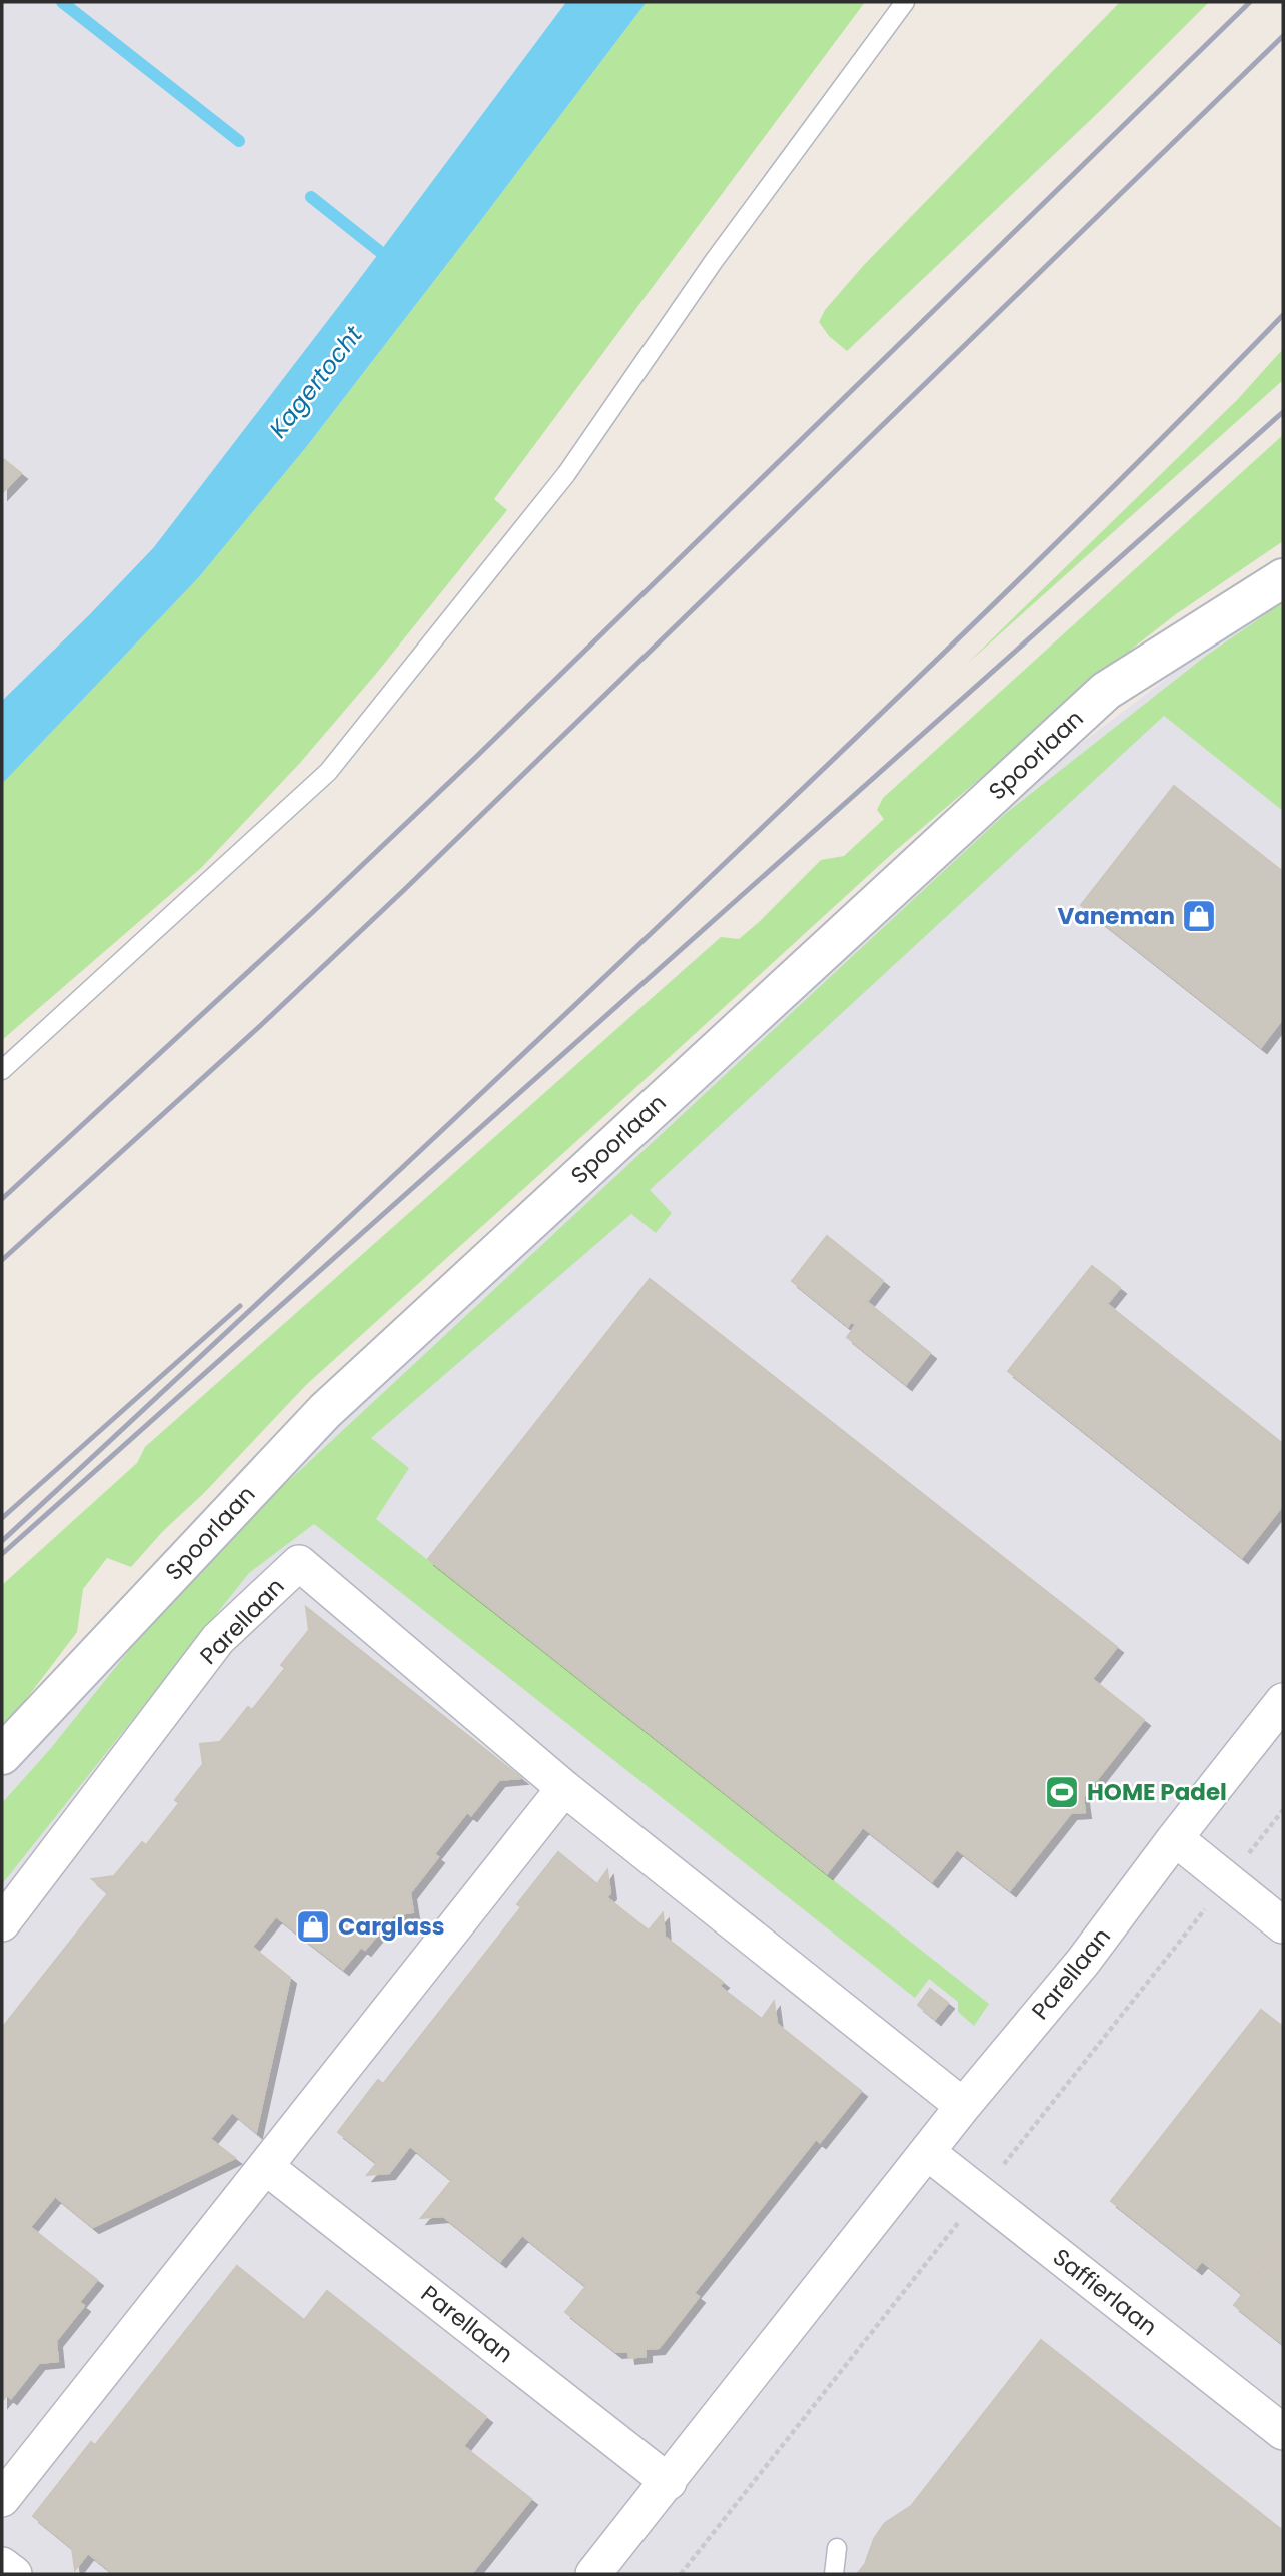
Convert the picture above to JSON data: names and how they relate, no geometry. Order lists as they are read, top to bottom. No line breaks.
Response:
{"streets":{"main road":["Spoorlaan"],"street":["Parellaan","Saffierlaan"]},"crossings":[["Parellaan","Saffierlaan"]],"water":["Kagertocht"],"places":{"shop":["Vaneman","Carglass"],"sports":["HOME Padel"]}}
